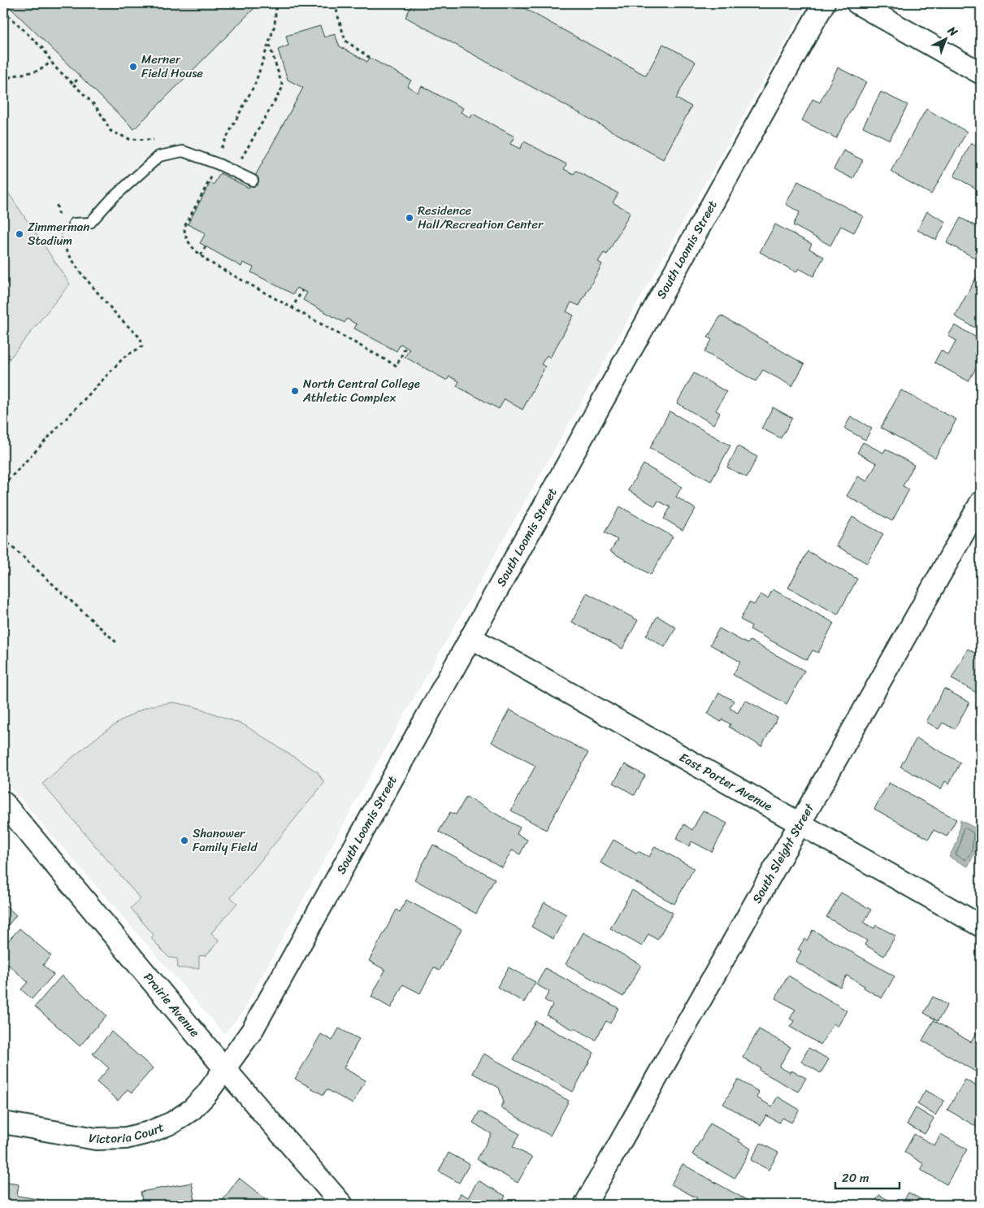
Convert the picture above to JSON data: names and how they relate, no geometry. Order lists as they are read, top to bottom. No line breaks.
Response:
{"streets":{"street":["South Loomis Street","East Porter Avenue","South Sleight Street","Prairie Avenue","Victoria Court"]},"crossings":[["South Loomis Street","East Porter Avenue"],["South Loomis Street","Prairie Avenue"],["South Loomis Street","Victoria Court"],["East Porter Avenue","South Sleight Street"],["Prairie Avenue","Victoria Court"]],"places":["Merner Field House","Residence Hall/Recreation Center","Zimmerman Stadium","North Central College Athletic Complex","Shanower Family Field"],"scale_bar":"20 m","north":"top right"}
